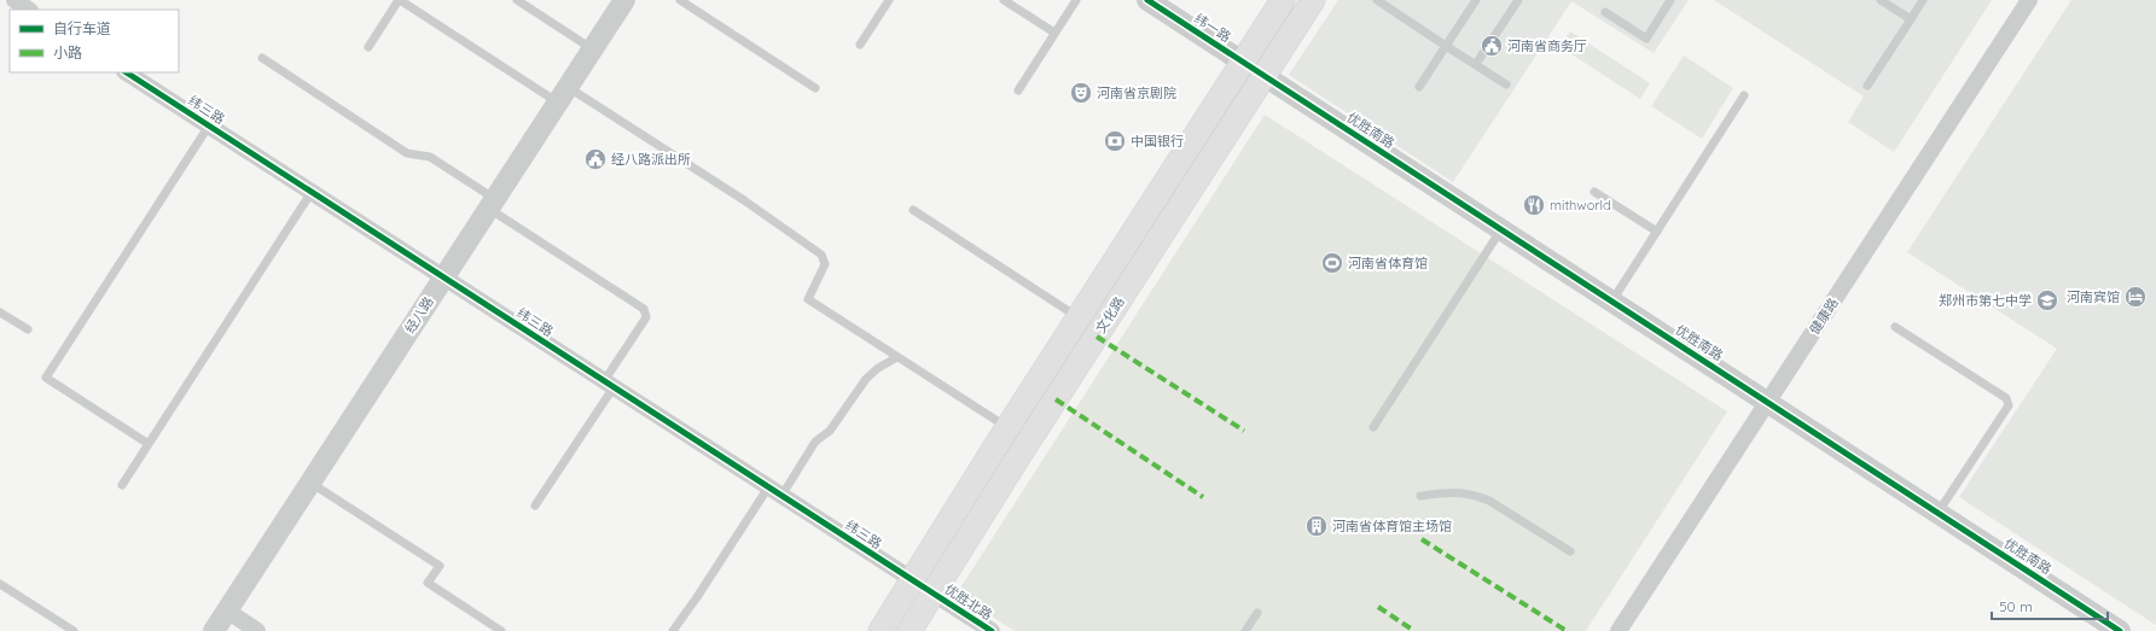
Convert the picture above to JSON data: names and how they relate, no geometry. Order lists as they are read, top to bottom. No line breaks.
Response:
{"streets":{"main road":["文化路"],"street":["纬一路","纬三路","优胜南路","经八路","健康路","优胜北路"]},"crossings":[["纬一路","优胜南路"],["纬一路","文化路"],["纬三路","经八路"],["纬三路","文化路"],["纬三路","优胜北路"],["优胜南路","文化路"],["优胜南路","健康路"],["文化路","优胜北路"]],"places":{"public building":["河南省商务厅","经八路派出所"],"theatre":["河南省京剧院"],"bank":["中国银行"],"restaurant":["mithworld"],"sports":["河南省体育馆"],"hotel":["河南宾馆"],"school or university":["郑州市第七中学"],"building":["河南省体育馆主场馆"]},"legend":["自行车道","小路"],"scale_bar":"50 m"}
